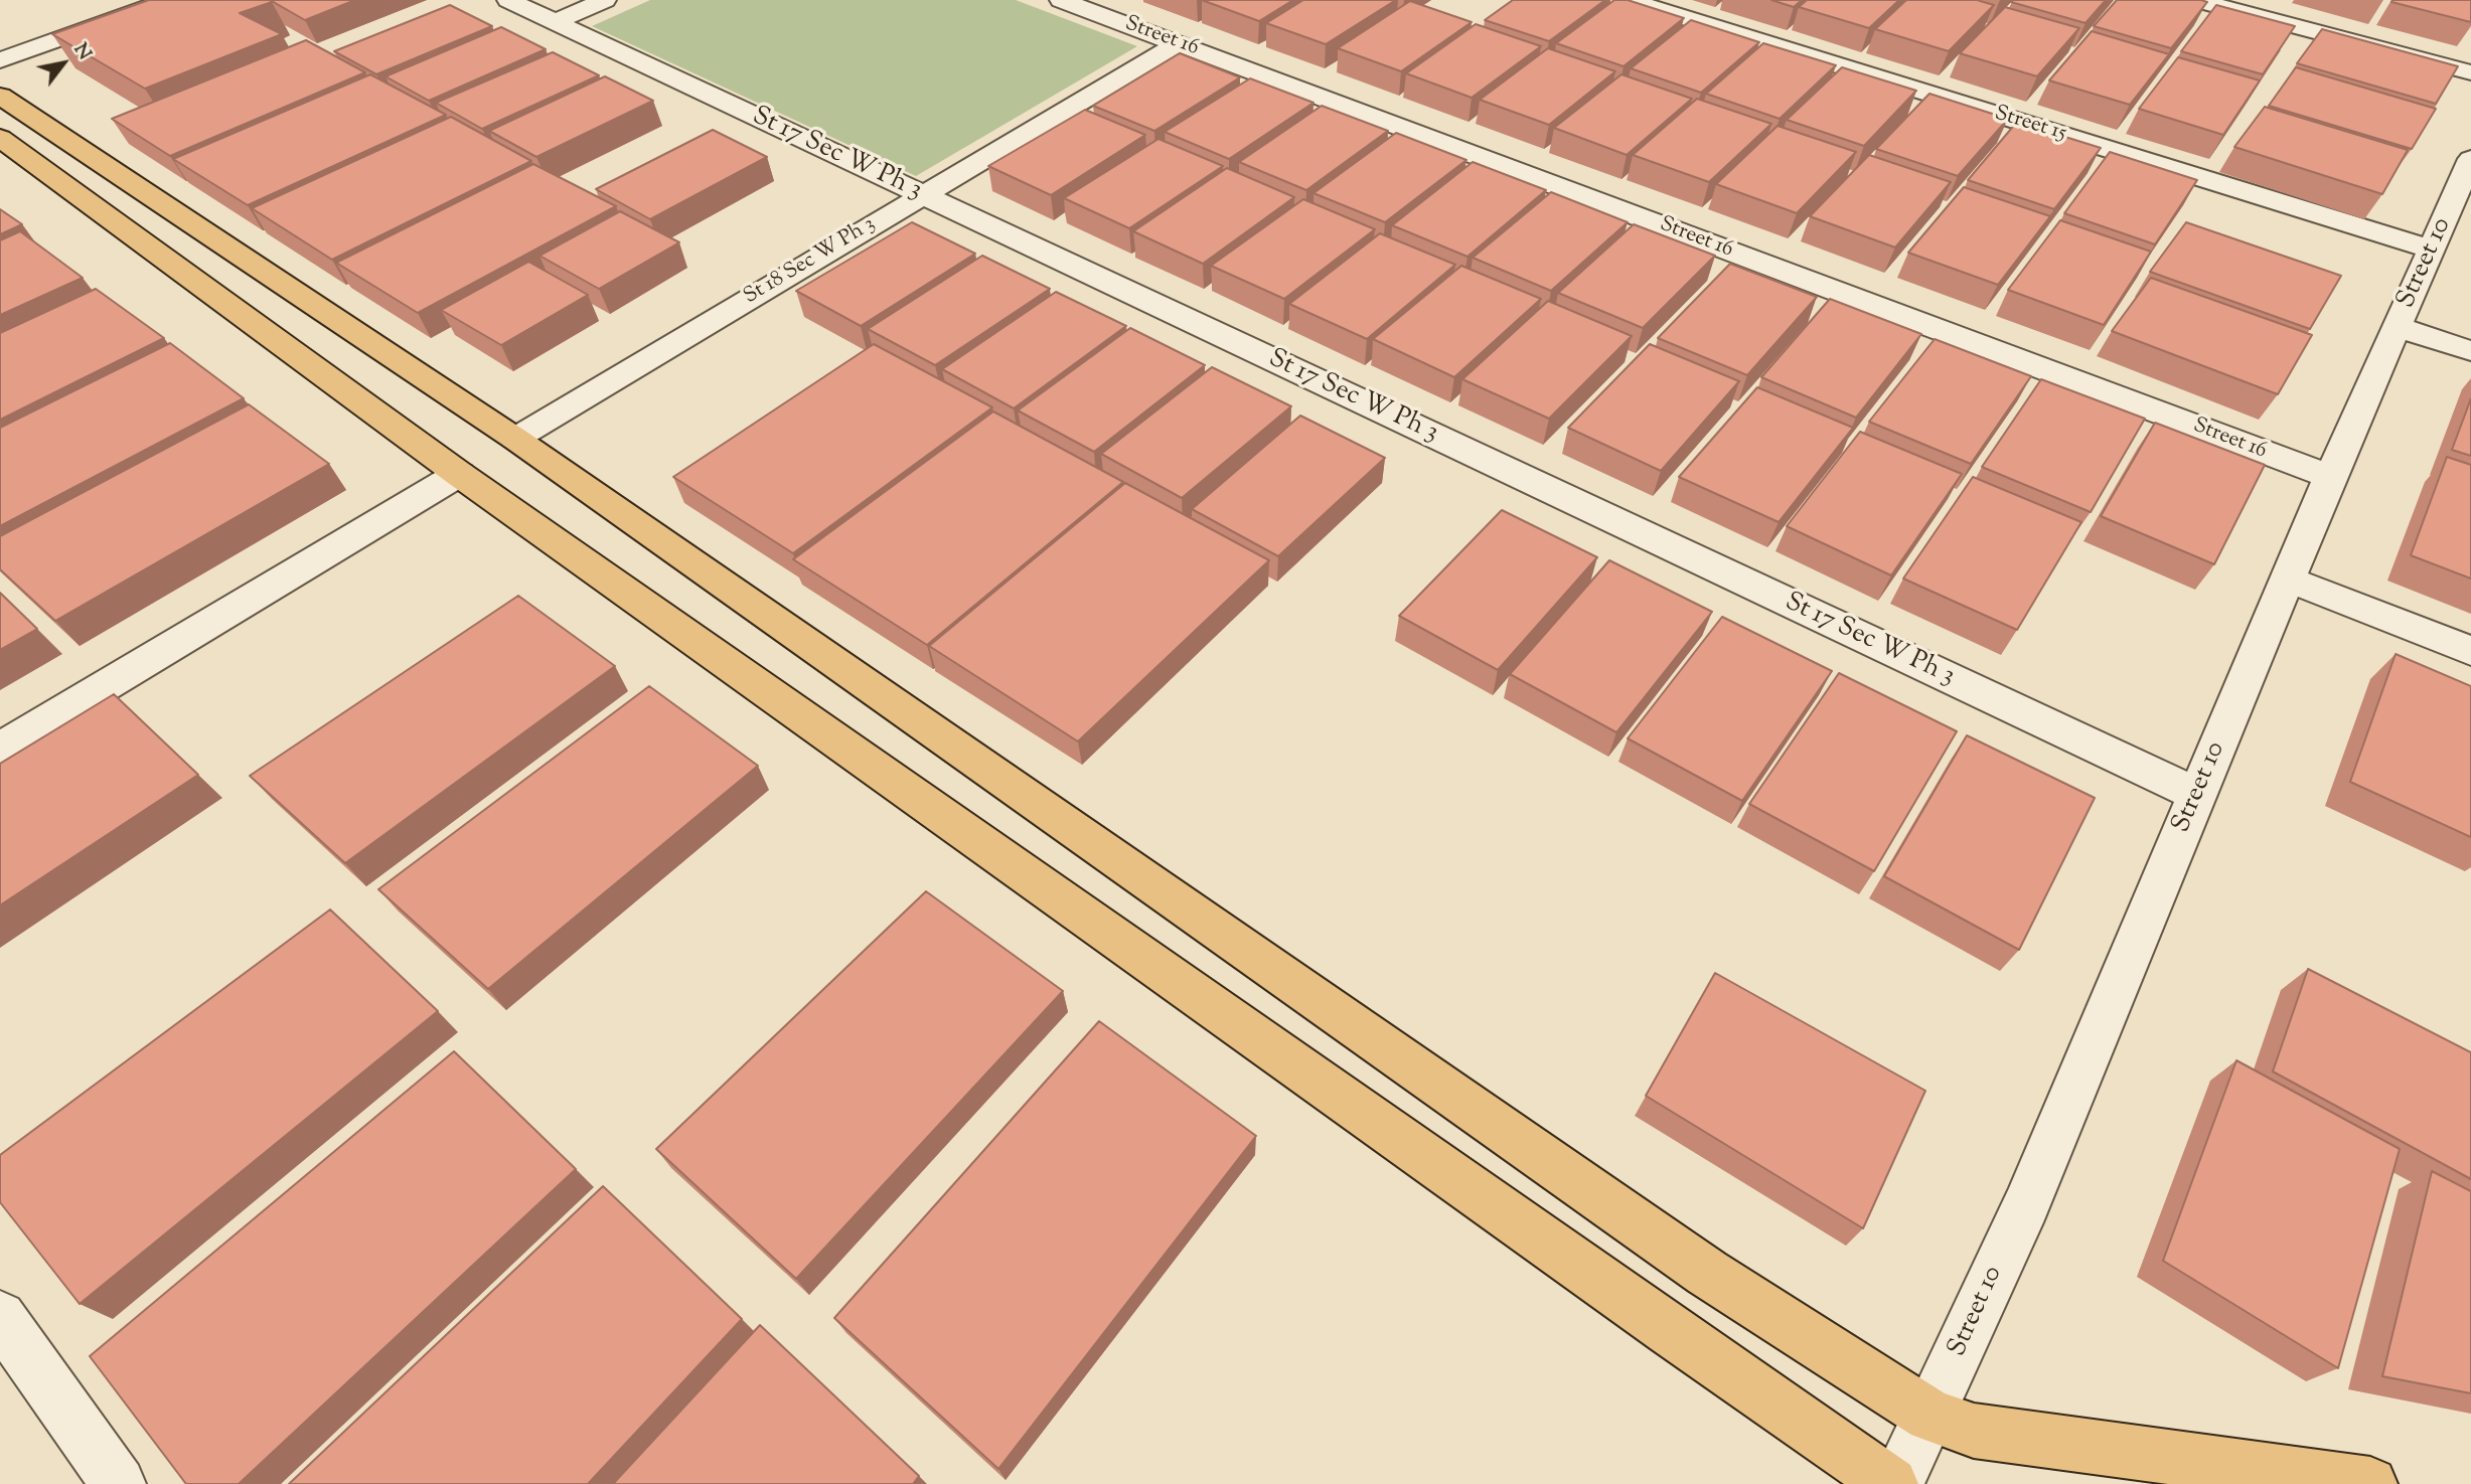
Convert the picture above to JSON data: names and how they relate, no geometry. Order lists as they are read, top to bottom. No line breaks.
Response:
{"streets":{"street":["Street 16","Street 15","St 17 Sec W Ph 3","St 18 Sec W Ph 3","Street 10"]},"crossings":[["Street 16","St 18 Sec W Ph 3"],["Street 16","Street 10"],["Street 15","Street 10"],["St 17 Sec W Ph 3","St 18 Sec W Ph 3"],["St 17 Sec W Ph 3","Street 10"]],"north":"top right"}
